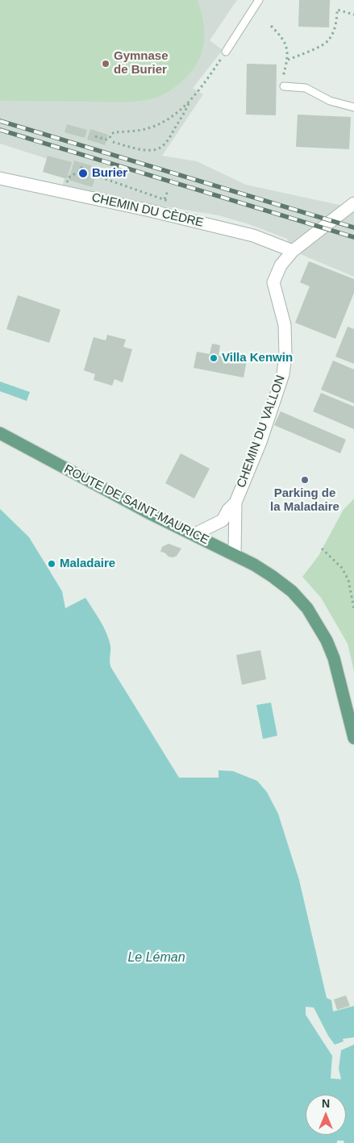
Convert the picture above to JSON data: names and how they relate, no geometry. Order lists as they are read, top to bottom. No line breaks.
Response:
{"streets":{"main road":["ROUTE DE SAINT-MAURICE"],"street":["CHEMIN DU CÈDRE","CHEMIN DU VALLON"]},"crossings":[["CHEMIN DU CÈDRE","CHEMIN DU VALLON"],["CHEMIN DU VALLON","ROUTE DE SAINT-MAURICE"]],"water":["Le Léman"],"places":["Gymnase de Burier","Burier","Villa Kenwin","Parking de la Maladaire","Maladaire"],"north":"top"}
